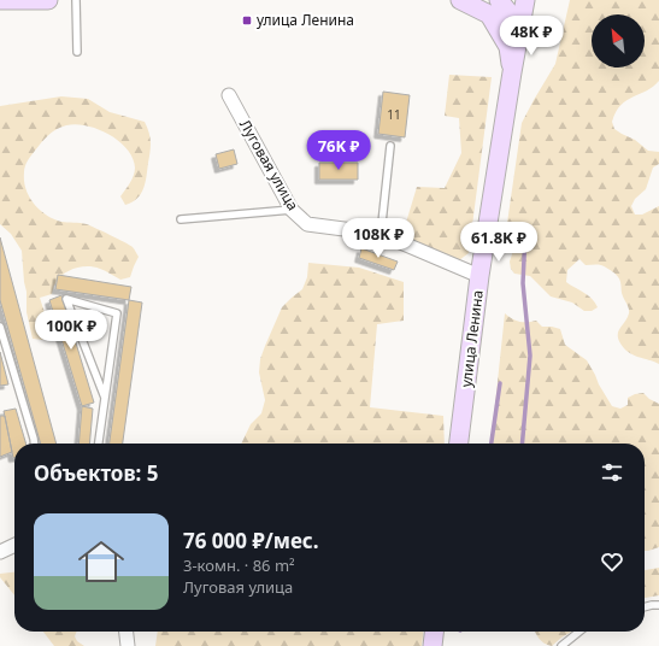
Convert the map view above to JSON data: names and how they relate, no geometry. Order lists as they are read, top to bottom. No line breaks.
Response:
{"streets":{"street":["Луговая улица","улица Ленина"]},"crossings":[["Луговая улица","улица Ленина"]],"places":{"transit":["улица Ленина"]},"house_numbers":["11"],"north":"top left","page":{"price":["48K ₽","76K ₽","108K ₽","61.8K ₽","100K ₽"],"heading":"Объектов: 5","list":[{"name":"76 000 ₽/мес.","note":"3-комн. · 86 m² · Луговая улица"}]}}
